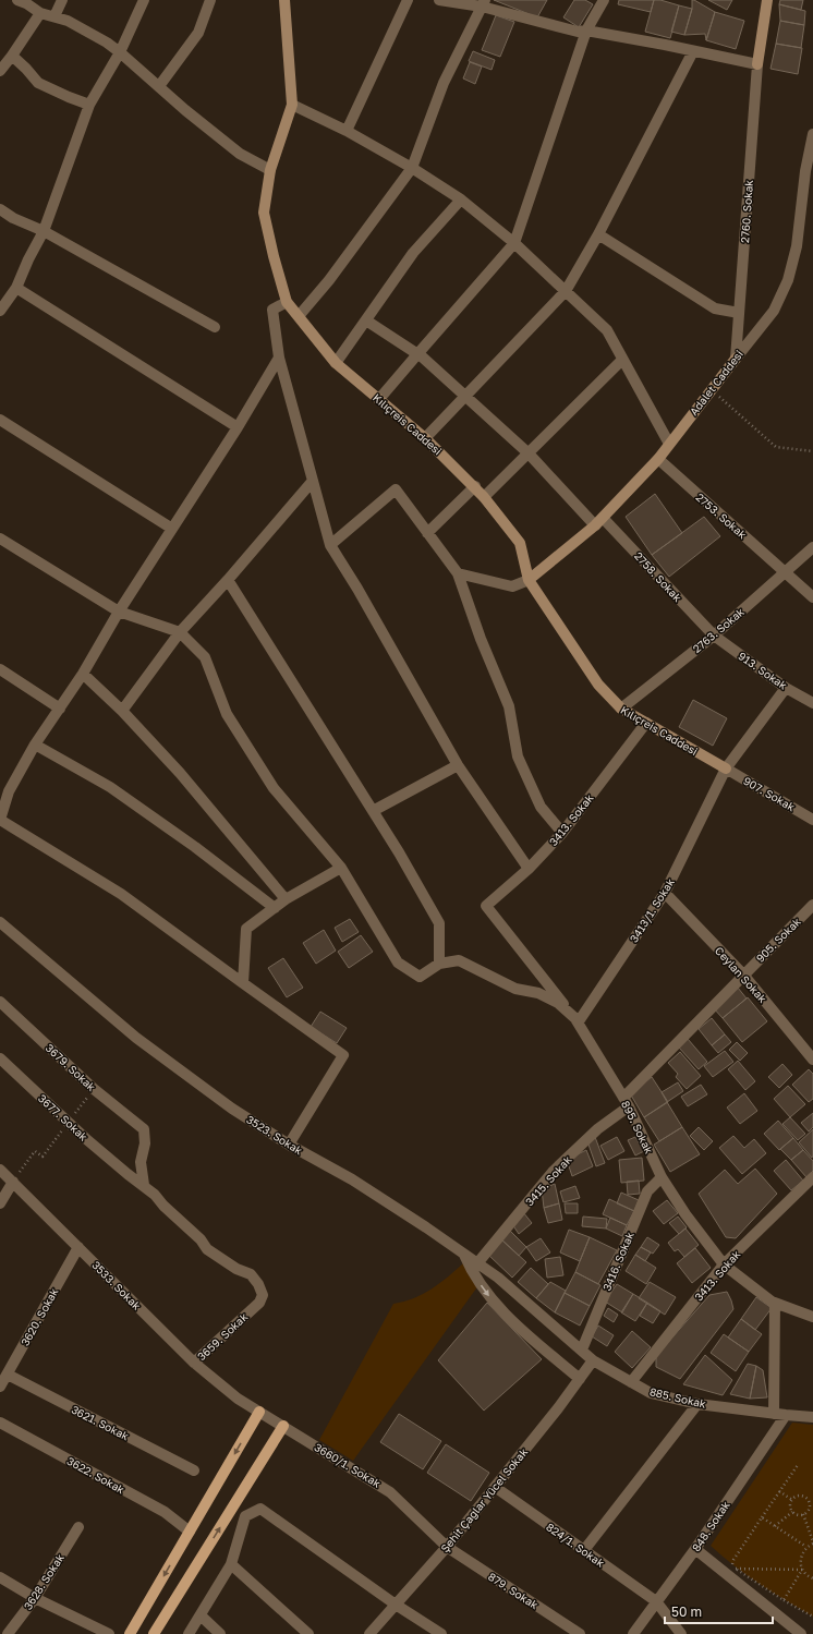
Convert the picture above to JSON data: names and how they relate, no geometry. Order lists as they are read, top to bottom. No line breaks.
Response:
{"streets":{"street":["2760. Sokak","Adalet Caddesi","Kılıçreis Caddesi","2753. Sokak","2758. Sokak","2763. Sokak","913. Sokak","907. Sokak","3413. Sokak","3413/1. Sokak","905. Sokak","Ceylan Sokak","3679. Sokak","3677. Sokak","895. Sokak","3523. Sokak","3415. Sokak","3416. Sokak","3533. Sokak","3620. Sokak","3659. Sokak","885. Sokak","3621. Sokak","3660/1. Sokak","3622. Sokak","Şehit Çağlar Yücel Sokak","848. Sokak","824/1. Sokak","3628. Sokak","879. Sokak"]},"crossings":[["2760. Sokak","Adalet Caddesi"],["Adalet Caddesi","Kılıçreis Caddesi"],["Adalet Caddesi","2753. Sokak"],["Adalet Caddesi","2758. Sokak"],["Kılıçreis Caddesi","2763. Sokak"],["Kılıçreis Caddesi","907. Sokak"],["Kılıçreis Caddesi","3413. Sokak"],["Kılıçreis Caddesi","3413/1. Sokak"],["2753. Sokak","2763. Sokak"],["2758. Sokak","2763. Sokak"],["2758. Sokak","913. Sokak"],["2763. Sokak","913. Sokak"],["913. Sokak","3413/1. Sokak"],["907. Sokak","3413/1. Sokak"],["3413. Sokak","895. Sokak"],["3413. Sokak","885. Sokak"],["3413/1. Sokak","Ceylan Sokak"],["3413/1. Sokak","895. Sokak"],["905. Sokak","Ceylan Sokak"],["905. Sokak","3415. Sokak"],["Ceylan Sokak","3415. Sokak"],["3679. Sokak","3677. Sokak"],["3679. Sokak","3659. Sokak"],["3677. Sokak","3659. Sokak"],["895. Sokak","3415. Sokak"],["895. Sokak","3416. Sokak"],["3523. Sokak","3415. Sokak"],["3523. Sokak","885. Sokak"],["3416. Sokak","885. Sokak"],["3533. Sokak","3620. Sokak"],["3533. Sokak","3659. Sokak"],["3533. Sokak","3660/1. Sokak"],["3620. Sokak","3621. Sokak"],["885. Sokak","Şehit Çağlar Yücel Sokak"],["885. Sokak","848. Sokak"],["3660/1. Sokak","Şehit Çağlar Yücel Sokak"],["3660/1. Sokak","879. Sokak"],["Şehit Çağlar Yücel Sokak","824/1. Sokak"],["Şehit Çağlar Yücel Sokak","879. Sokak"],["848. Sokak","824/1. Sokak"]],"scale_bar":"50 m"}
